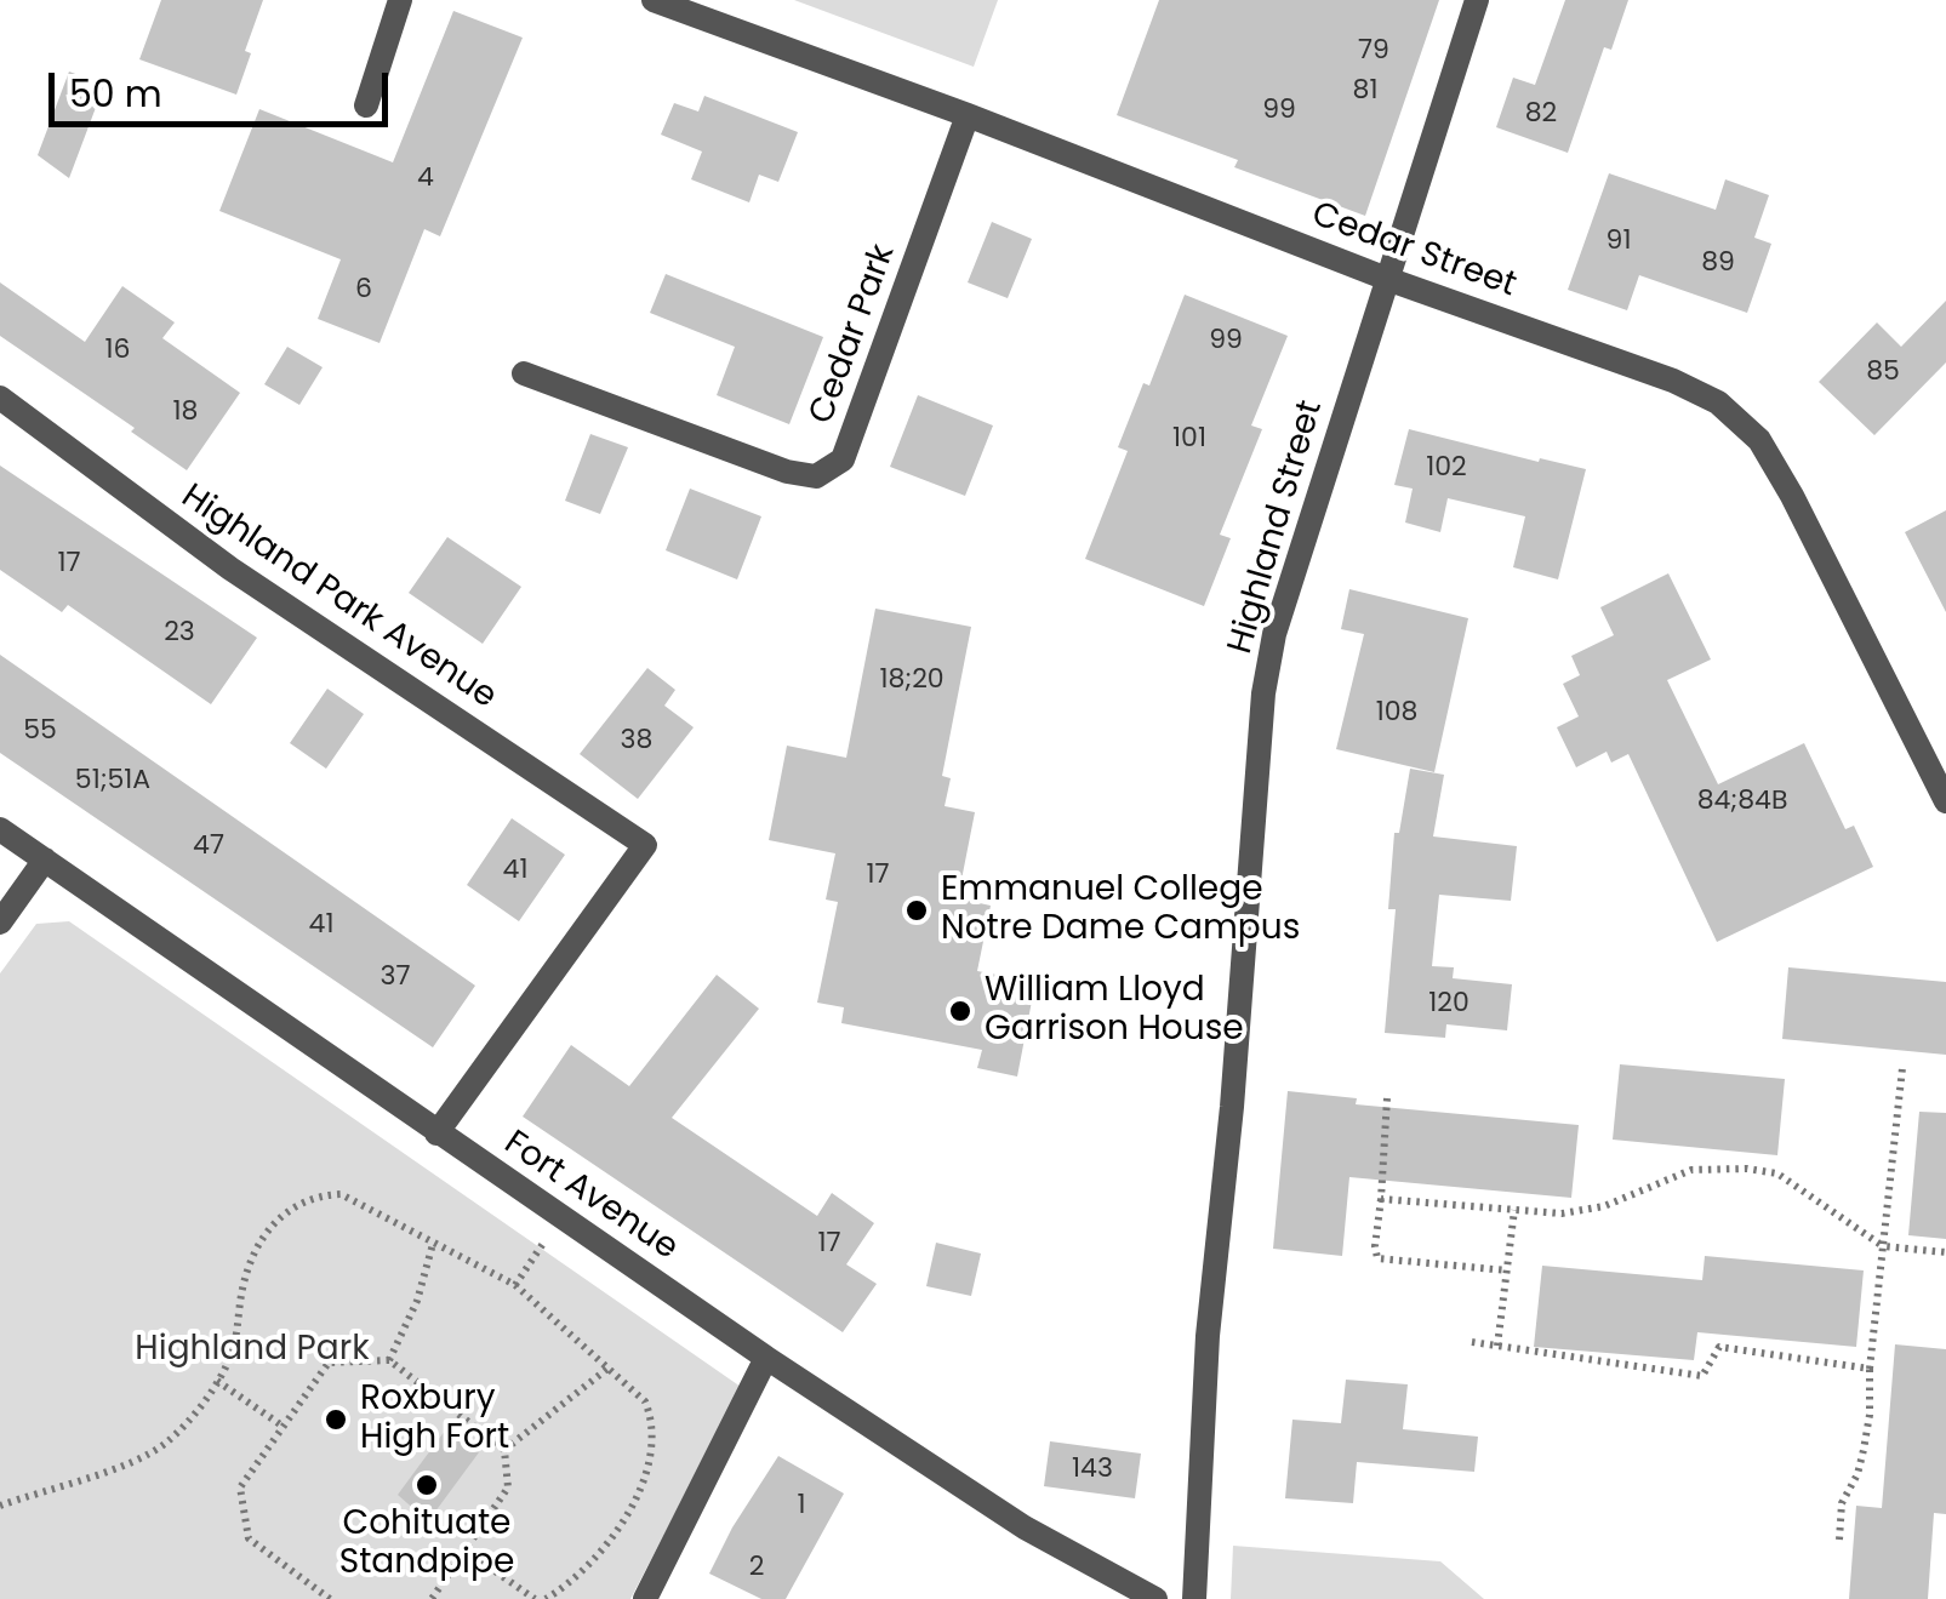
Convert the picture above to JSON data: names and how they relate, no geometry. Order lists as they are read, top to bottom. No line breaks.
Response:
{"streets":{"street":["Cedar Street","Cedar Park","Highland Street","Highland Park Avenue","Fort Avenue"]},"crossings":[["Cedar Street","Cedar Park"],["Cedar Street","Highland Street"],["Highland Park Avenue","Fort Avenue"]],"parks":["Highland Park"],"places":["Emmanuel College Notre Dame Campus","William Lloyd Garrison House","Roxbury High Fort","Cohituate Standpipe"],"house_numbers":["79","81","99","82","4","91","89","6","99","16","85","18","101","102","17","23","18;20","108","55","38","51;51A","84;84B","47","41","17","41","37","120","17","143","1","2"],"scale_bar":"50 m"}
